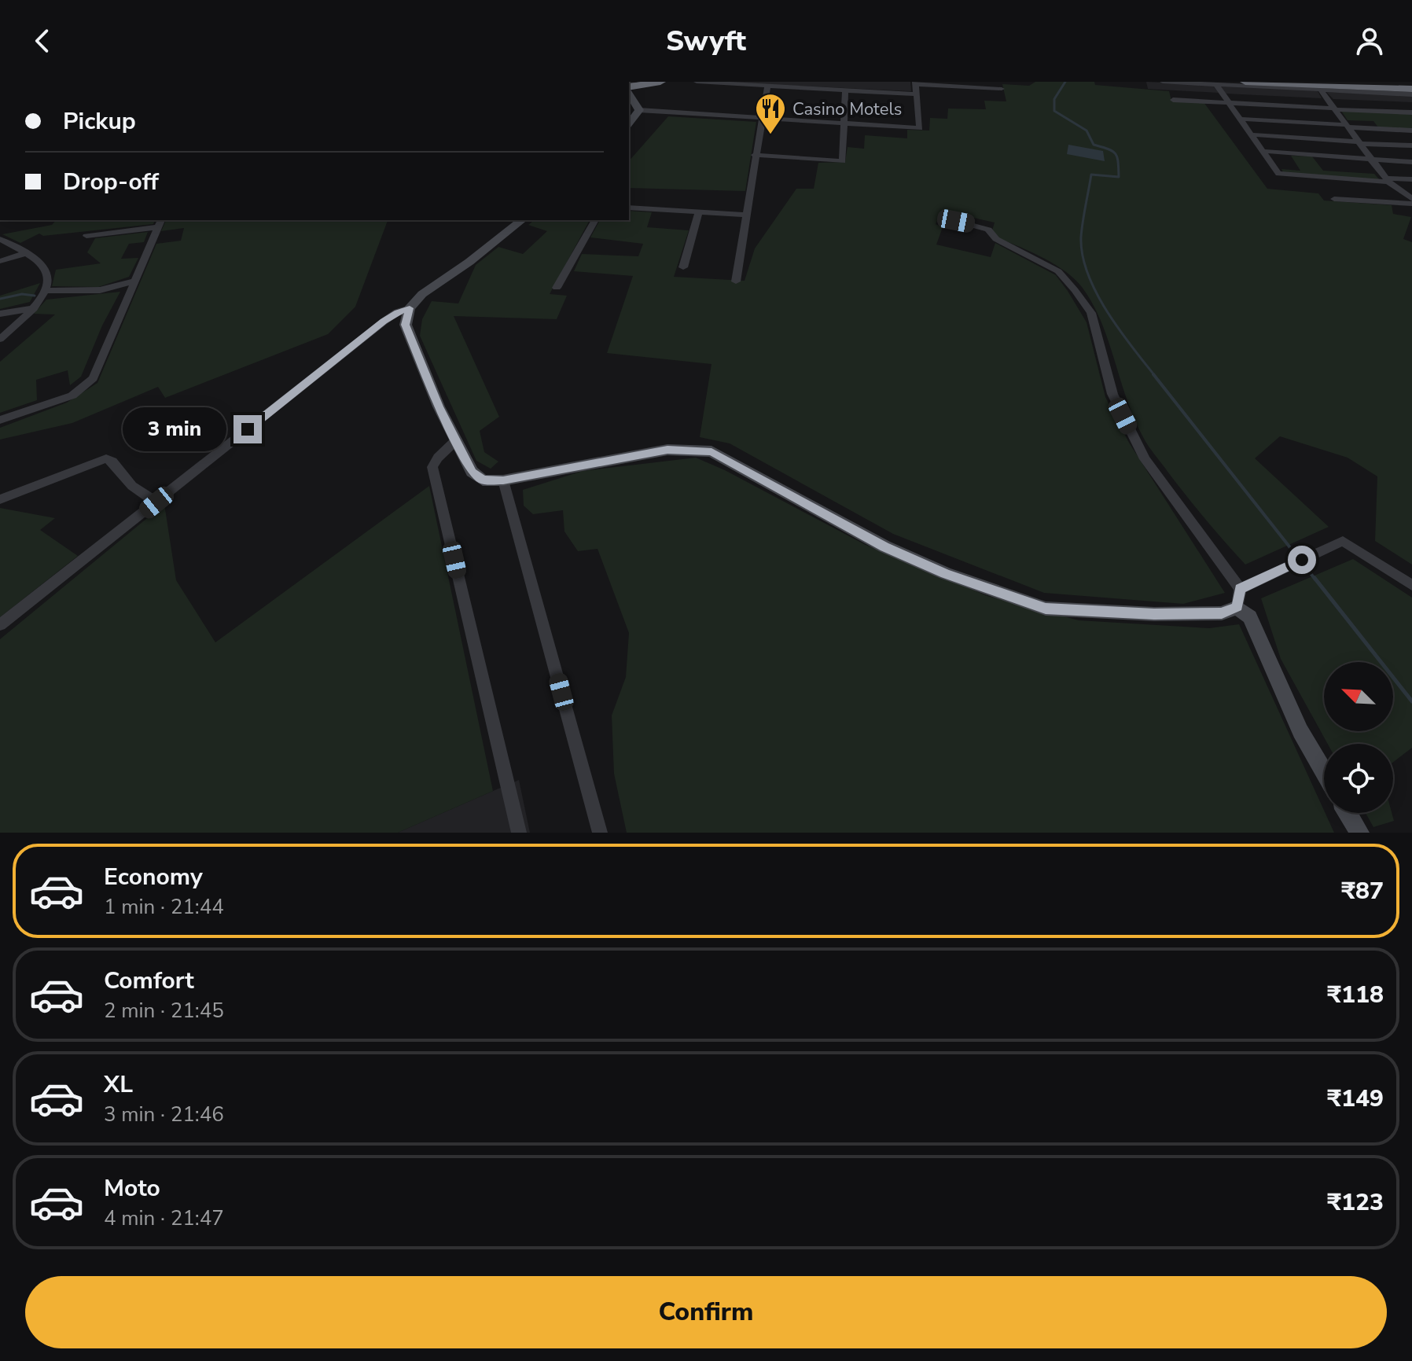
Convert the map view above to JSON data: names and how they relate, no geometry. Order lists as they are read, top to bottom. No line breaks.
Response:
{"places":{"restaurant":["Casino Motels"]},"north":"top left","page":{"header":"Swyft","banner":["Pickup","Drop-off"],"bubble":"3 min","list":[{"name":"Economy","note":"1 min · 21:44","value":"₹87"},{"name":"Comfort","note":"2 min · 21:45","value":"₹118"},{"name":"XL","note":"3 min · 21:46","value":"₹149"},{"name":"Moto","note":"4 min · 21:47","value":"₹123"}],"buttons":"Confirm"}}
